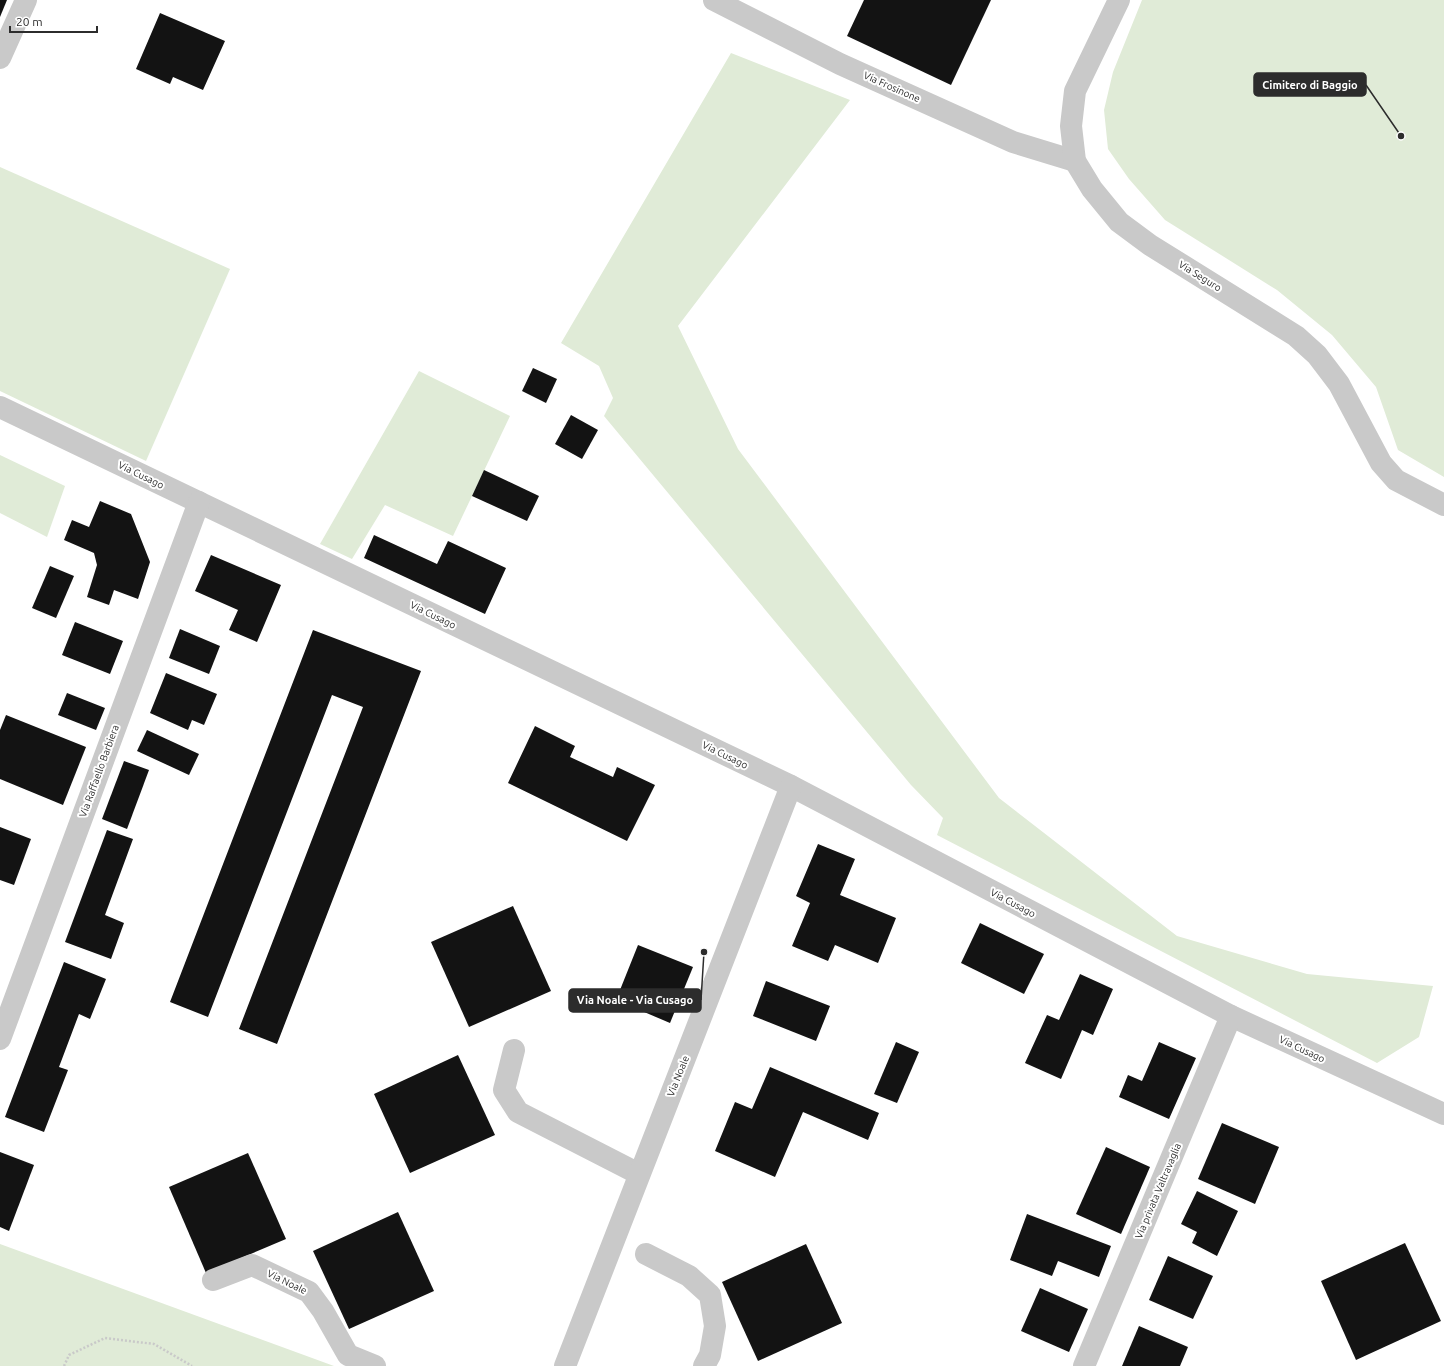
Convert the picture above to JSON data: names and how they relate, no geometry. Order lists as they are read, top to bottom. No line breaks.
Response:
{"streets":{"street":["Via Frosinone","Via Seguro","Via Cusago","Via Raffaello Barbiera","Via Noale","Via privata Valtravaglia"]},"crossings":[["Via Frosinone","Via Seguro"],["Via Cusago","Via Raffaello Barbiera"],["Via Cusago","Via Noale"],["Via Cusago","Via privata Valtravaglia"]],"places":["Cimitero di Baggio","Via Noale - Via Cusago"],"scale_bar":"20 m"}
